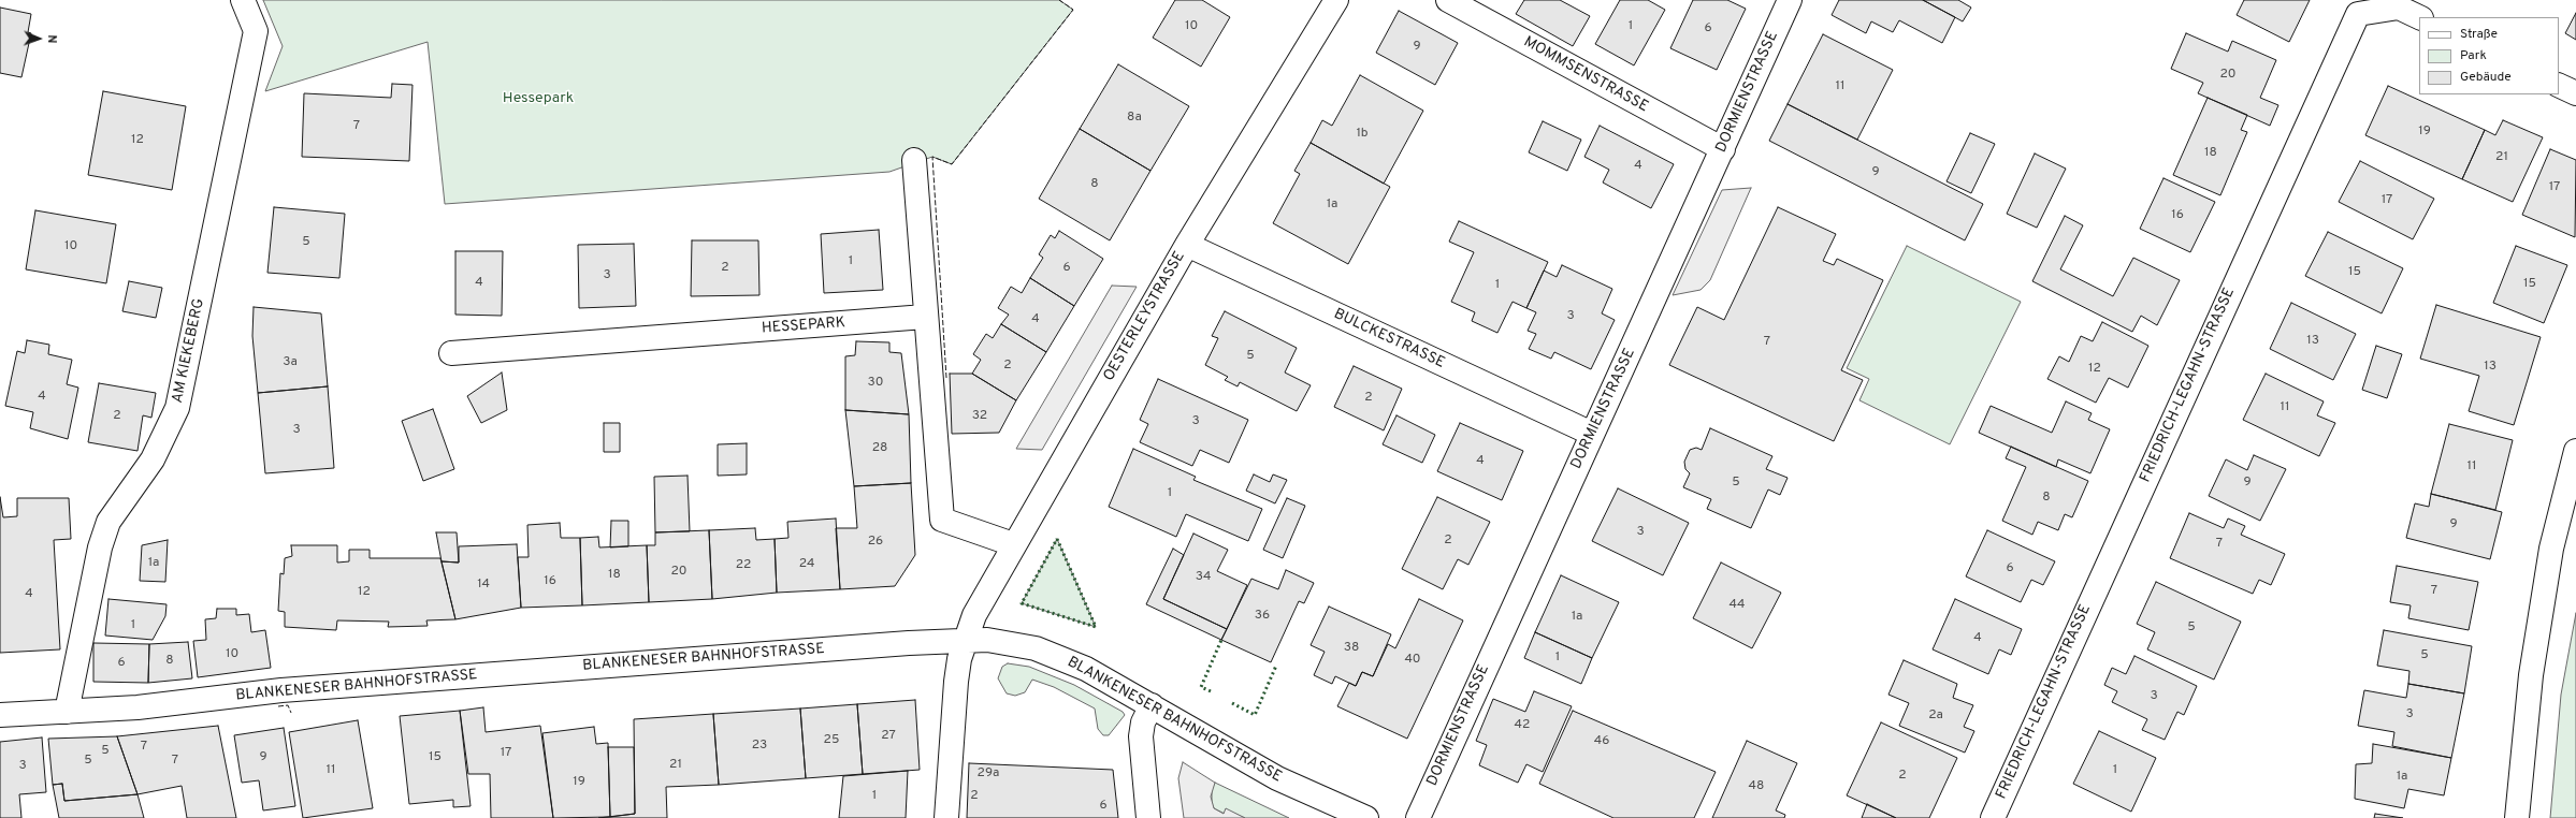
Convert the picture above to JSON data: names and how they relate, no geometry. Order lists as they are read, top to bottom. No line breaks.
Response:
{"streets":{"street":["MOMMSENSTRASSE","DORMIENSTRASSE","OESTERLEYSTRASSE","HESSEPARK","BULCKESTRASSE","AM KIEKEBERG","FRIEDRICH-LEGAHN-STRASSE","BLANKENESER BAHNHOFSTRASSE"]},"crossings":[["MOMMSENSTRASSE","DORMIENSTRASSE"],["DORMIENSTRASSE","BULCKESTRASSE"],["OESTERLEYSTRASSE","BULCKESTRASSE"],["OESTERLEYSTRASSE","BLANKENESER BAHNHOFSTRASSE"],["AM KIEKEBERG","BLANKENESER BAHNHOFSTRASSE"]],"parks":["Hessepark"],"house_numbers":["10","1","6","9","20","11","8a","7","19","1b","12","18","21","4","9","8","17","17","1a","16","5","10","1","2","6","15","3","4","15","1","3","4","13","7","5","3a","2","13","12","30","4","2","11","2","32","3","3","28","4","11","5","9","1","8","9","3","2","26","7","1a","24","22","6","20","18","34","16","14","7","12","4","44","36","1a","1","5","4","38","10","5","1","40","8","6","3","3","2a","42","27","25","46","23","7","5","17","9","15","5","7","21","3","11","1","29a","2","1a","19","48","1","2","6"],"legend":["Straße","Park","Gebäude"],"north":"right"}
